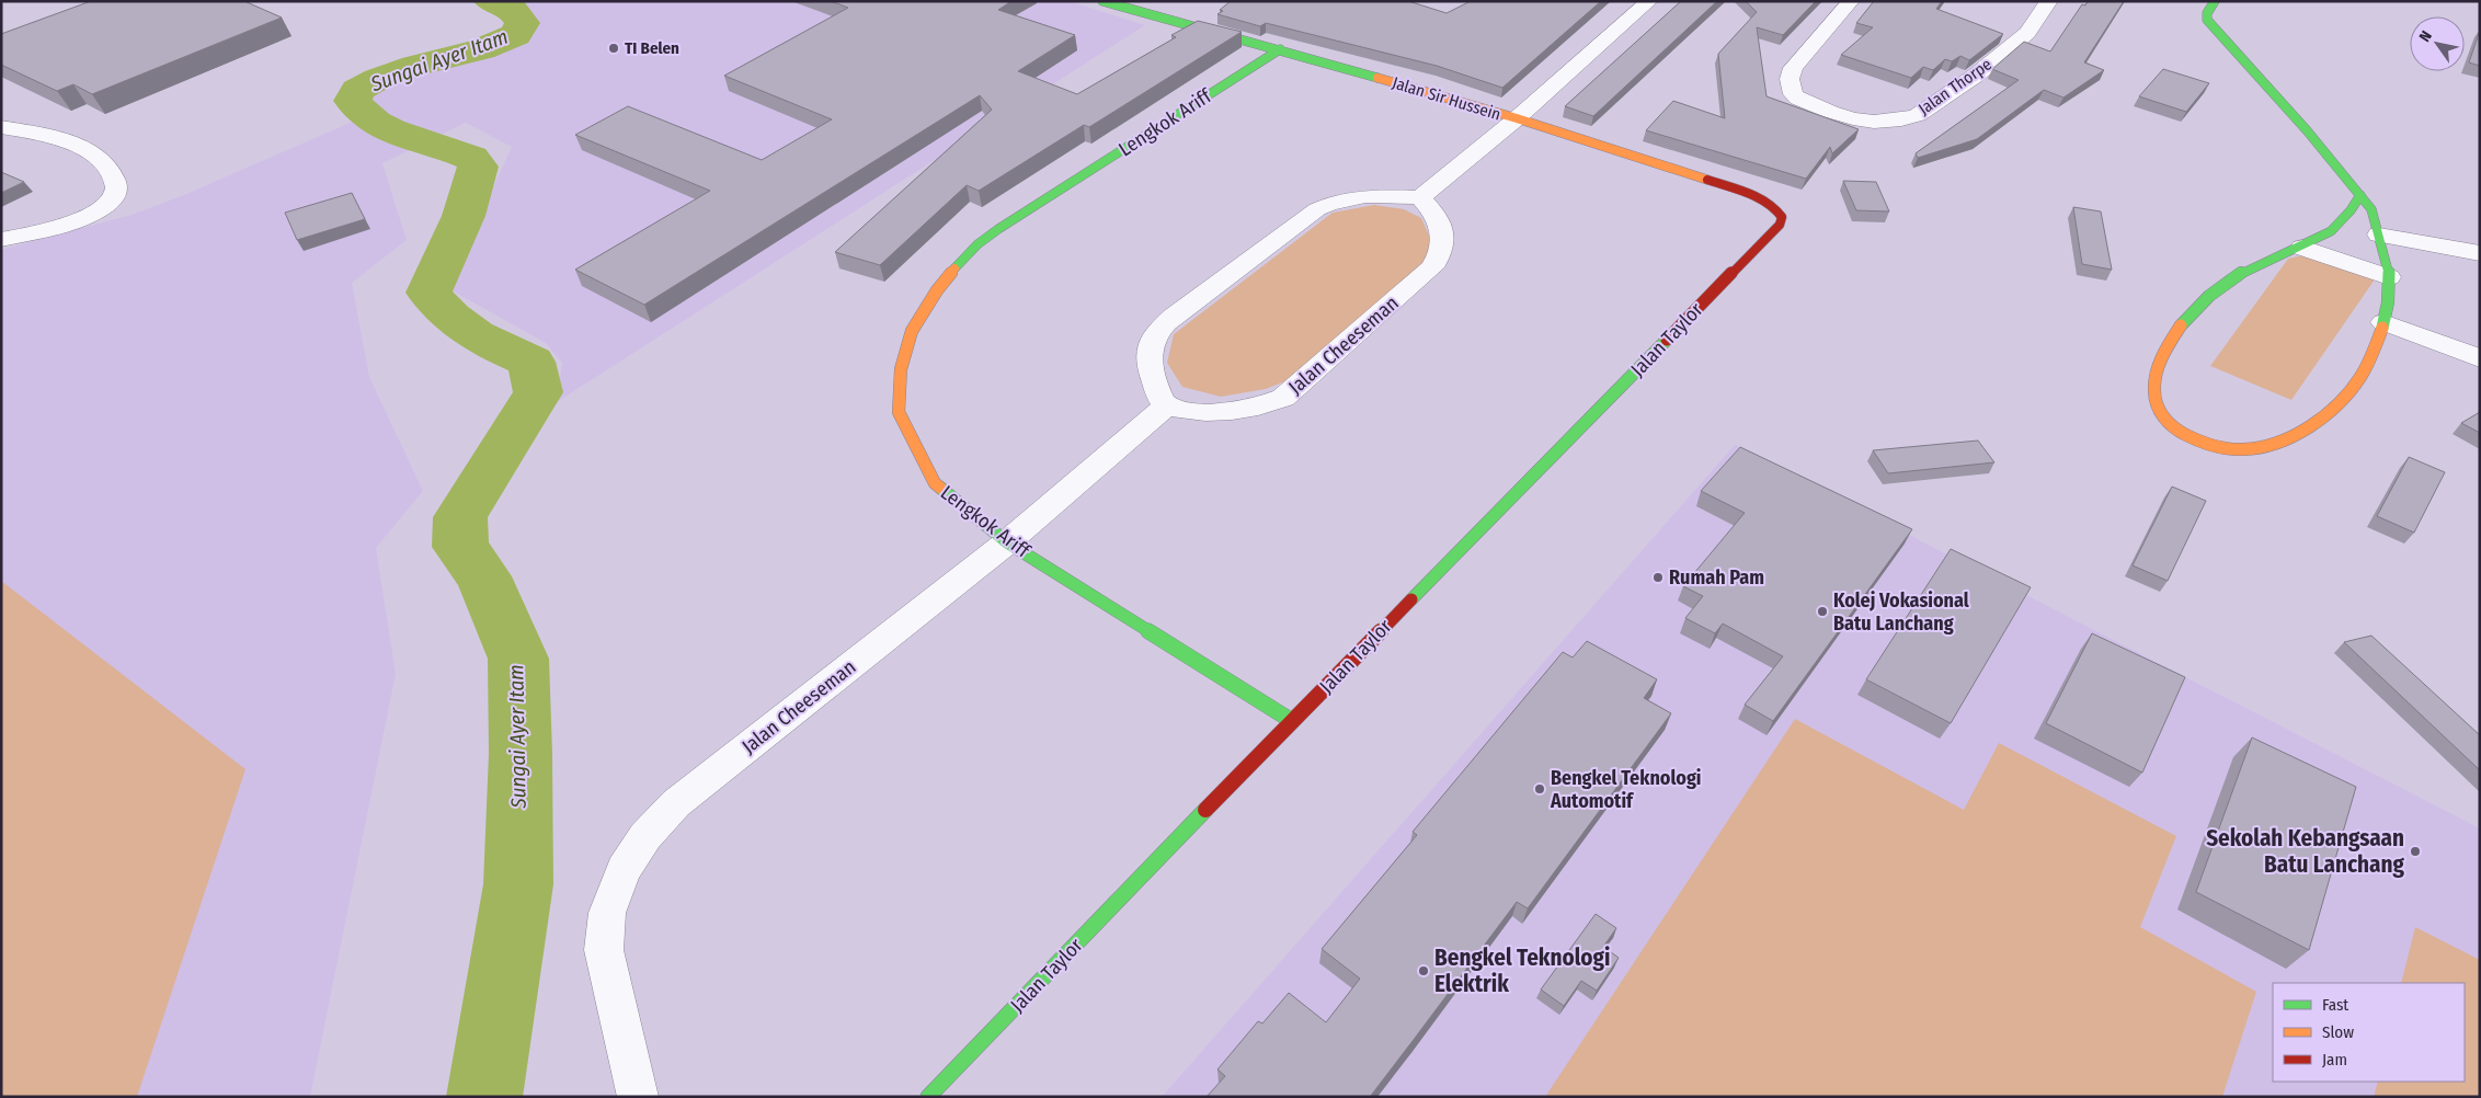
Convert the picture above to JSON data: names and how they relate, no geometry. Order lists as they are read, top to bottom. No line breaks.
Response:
{"streets":{"street":["Jalan Thorpe","Jalan Sir Hussein","Lengkok Ariff","Jalan Taylor","Jalan Cheeseman"]},"crossings":[["Jalan Sir Hussein","Lengkok Ariff"],["Jalan Sir Hussein","Jalan Taylor"],["Lengkok Ariff","Jalan Taylor"],["Lengkok Ariff","Jalan Cheeseman"]],"water":["Sungai Ayer Itam"],"places":["TI Belen","Rumah Pam","Kolej Vokasional Batu Lanchang","Bengkel Teknologi Automotif","Sekolah Kebangsaan Batu Lanchang","Bengkel Teknologi Elektrik"],"legend":["Fast","Slow","Jam"],"north":"top left"}
